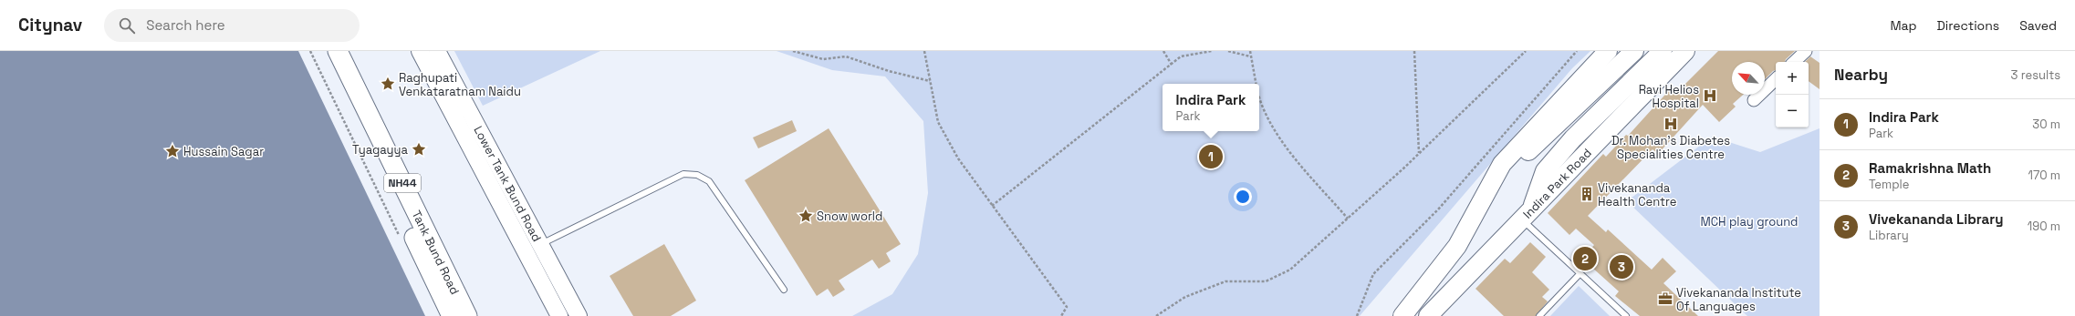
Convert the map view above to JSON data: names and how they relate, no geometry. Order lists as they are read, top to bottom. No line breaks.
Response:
{"streets":{"highway":["NH44","Tank Bund Road"],"main road":["Lower Tank Bund Road","Indira Park Road"]},"parks":["MCH play ground"],"places":{"place":["Raghupati Venkataratnam Naidu","Tyagayya","Hussain Sagar","Snow world"],"hospital":["Ravi Helios Hospital","Dr. Mohan's Diabetes Specialities Centre"],"building":["Vivekananda Health Centre"],"office":["Vivekananda Institute Of Languages"]},"north":"top left","page":{"header":"Citynav","search":"Search here","nav":["Map","Directions","Saved"],"heading":["Nearby","3 results"],"map_buttons":["+","−"],"popup":["Indira Park","Park"],"list":[{"mark":"1","name":"Indira Park","note":"Park","value":"30 m"},{"mark":"2","name":"Ramakrishna Math","note":"Temple","value":"170 m"},{"mark":"3","name":"Vivekananda Library","note":"Library","value":"190 m"}],"pins":["1","2","3"]}}
